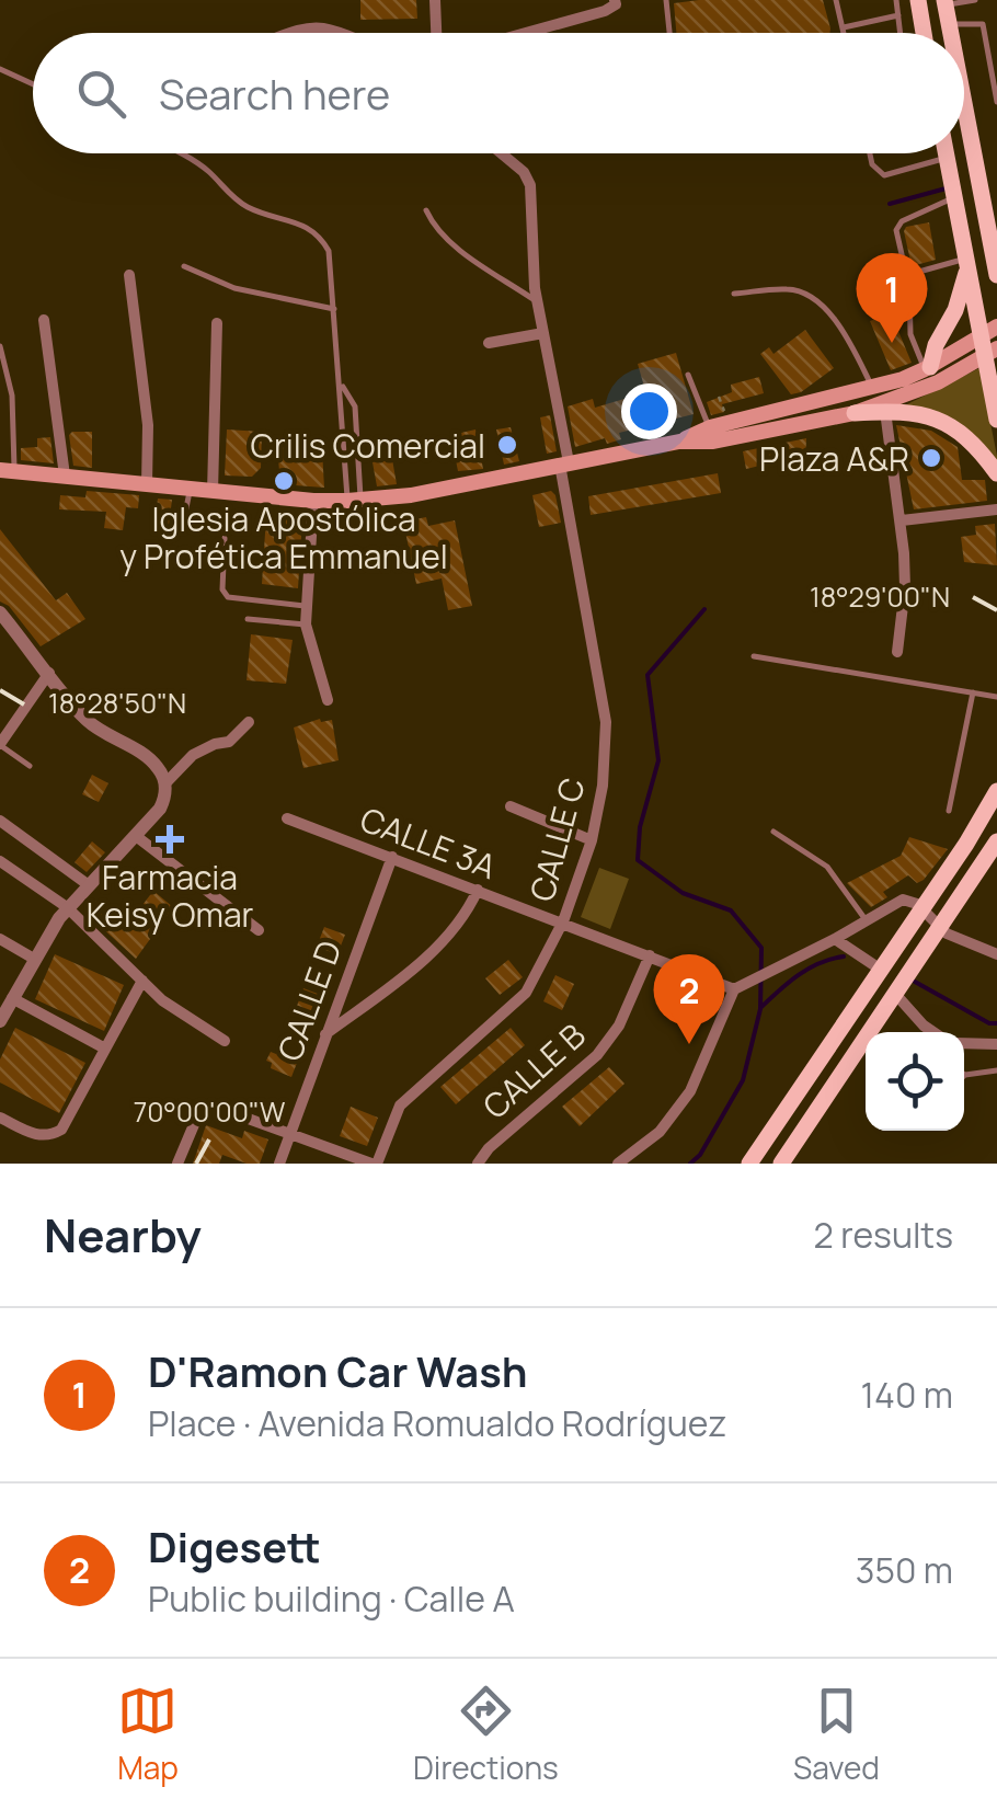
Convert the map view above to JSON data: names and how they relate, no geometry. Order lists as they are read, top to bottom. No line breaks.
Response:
{"streets":{"street":["CALLE C","CALLE 3A","CALLE D","CALLE B"]},"crossings":[["CALLE C","CALLE 3A"],["CALLE 3A","CALLE D"],["CALLE 3A","CALLE B"]],"places":{"other":["Crilis Comercial","Plaza A&R","Iglesia Apostólica y Profética Emmanuel"],"health":["Farmacia Keisy Omar"]},"page":{"search":"Search here","pins":["1","2"],"heading":["Nearby","2 results"],"list":[{"mark":"1","name":"D'Ramon Car Wash","note":"Place · Avenida Romualdo Rodríguez","value":"140 m"},{"mark":"2","name":"Digesett","note":"Public building · Calle A","value":"350 m"}],"nav":["Map","Directions","Saved"]},"coordinates":["18°29'00\"N","18°28'50\"N","70°00'00\"W"]}
